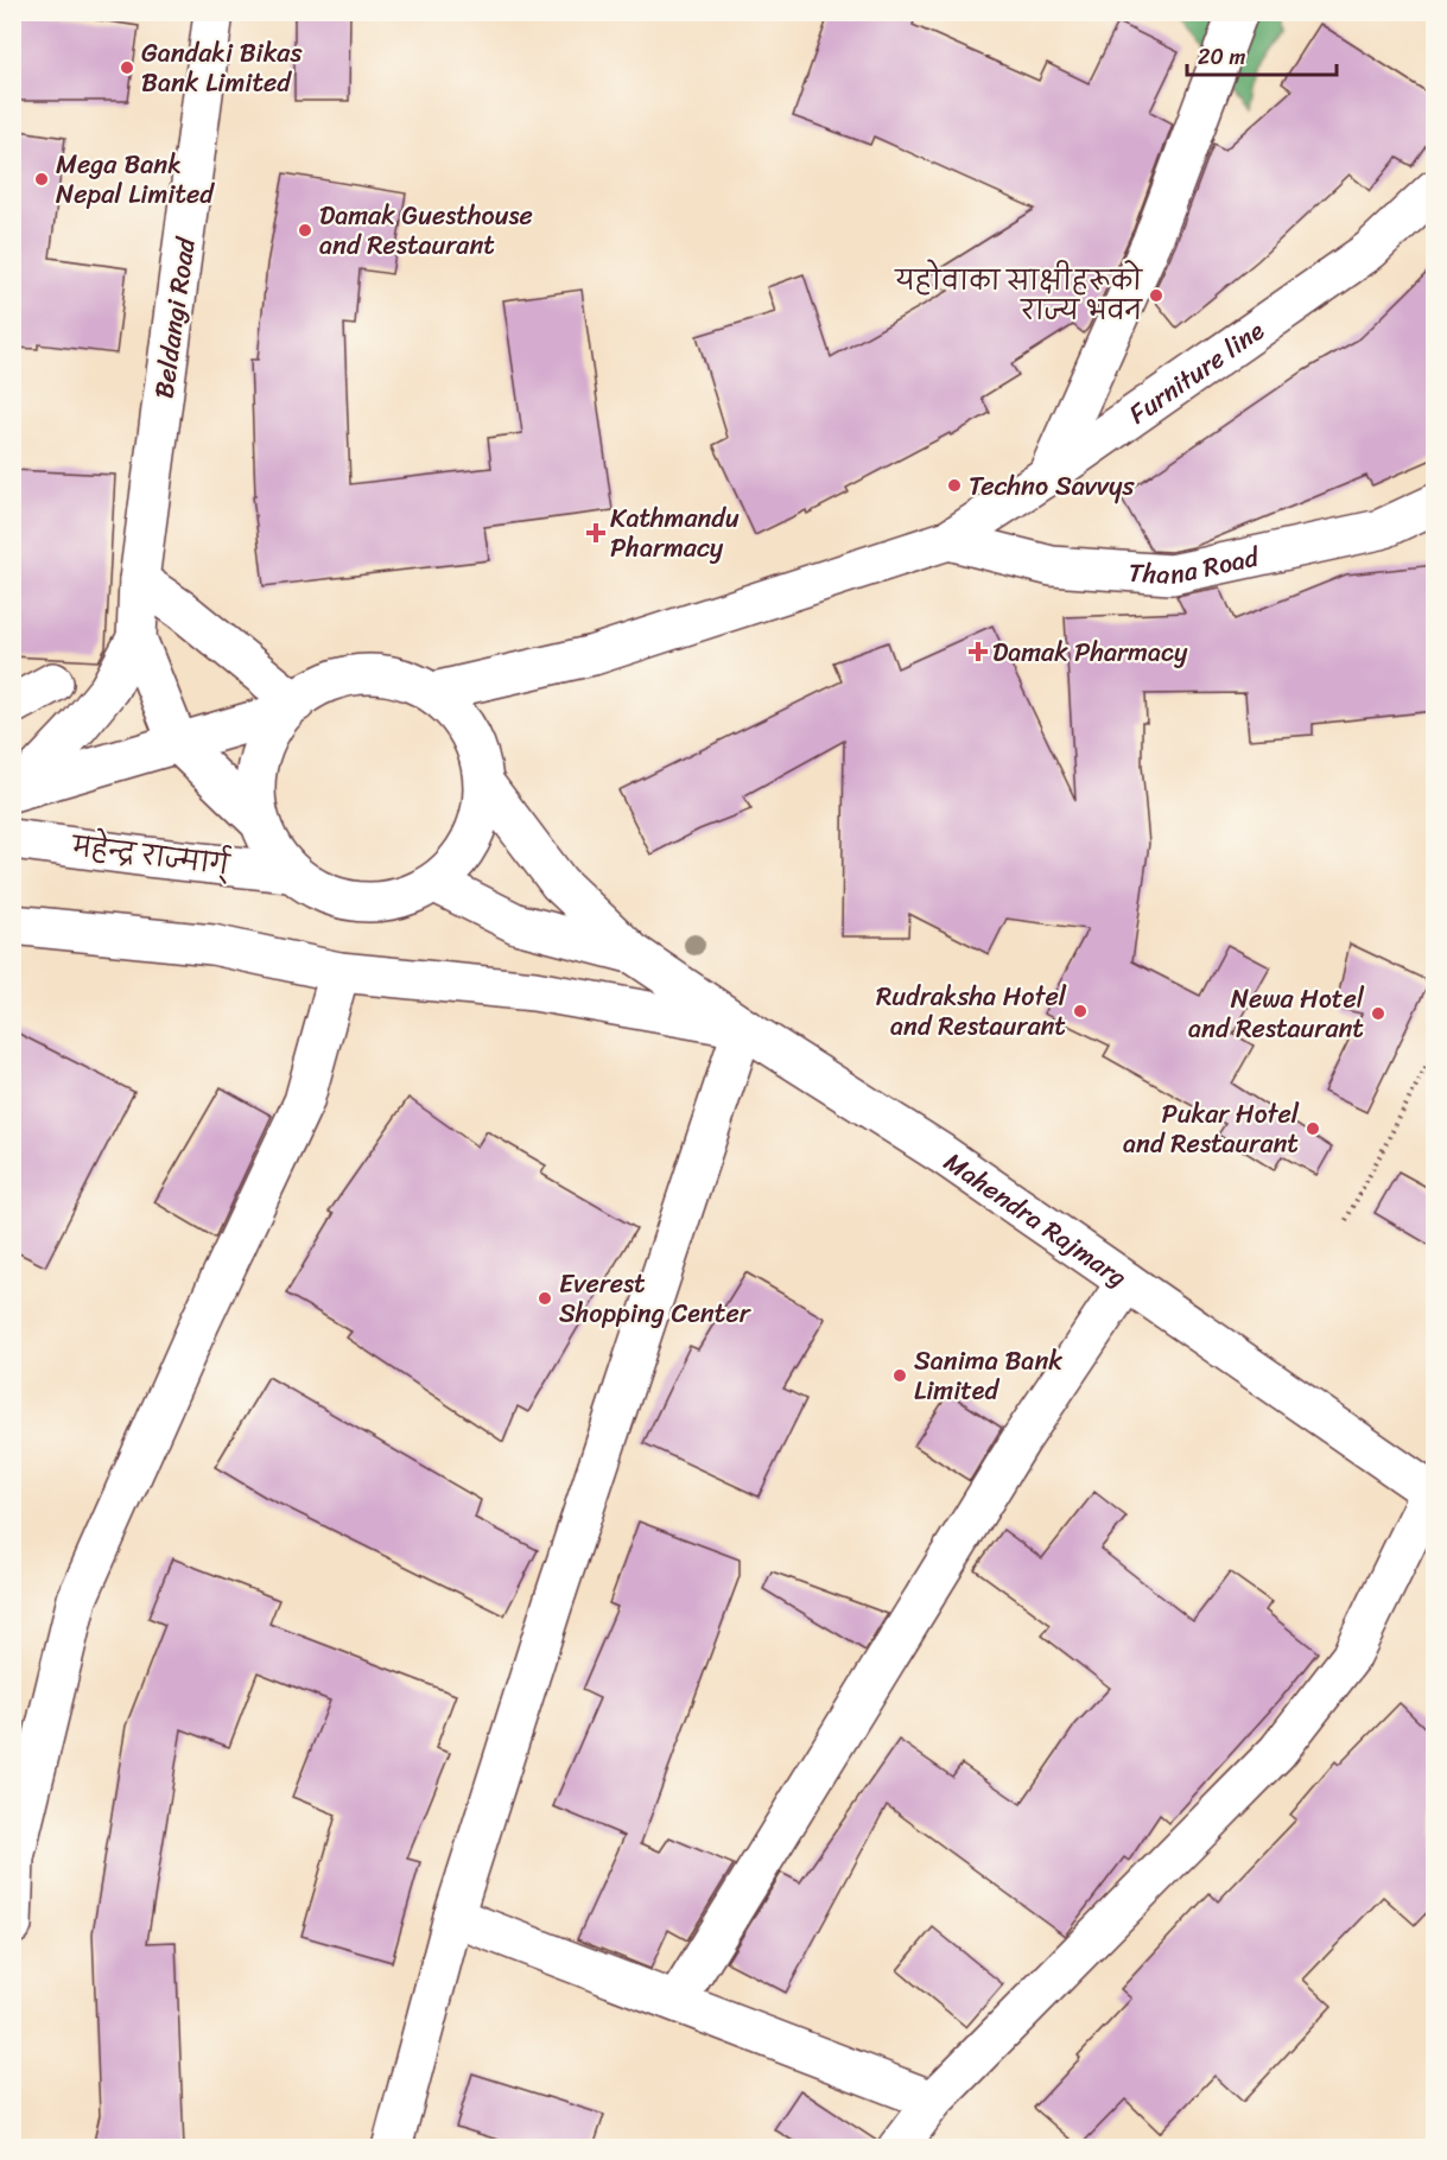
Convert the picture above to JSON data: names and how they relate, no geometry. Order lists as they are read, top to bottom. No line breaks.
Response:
{"streets":{"main road":["Beldangi Road","Furniture line","Thana Road","महेन्द्र राज्मार्ग्","Mahendra Rajmarg"]},"crossings":[["Furniture line","Thana Road"],["Furniture line","महेन्द्र राज्मार्ग्"],["महेन्द्र राज्मार्ग्","Mahendra Rajmarg"]],"places":{"other":["Gandaki Bikas Bank Limited","Mega Bank Nepal Limited","Damak Guesthouse and Restaurant","यहोवाका साक्षीहरूको राज्य भवन","Techno Savvys","Rudraksha Hotel and Restaurant","Newa Hotel and Restaurant","Pukar Hotel and Restaurant","Everest Shopping Center","Sanima Bank Limited"],"health":["Kathmandu Pharmacy","Damak Pharmacy"]},"scale_bar":"20 m"}
